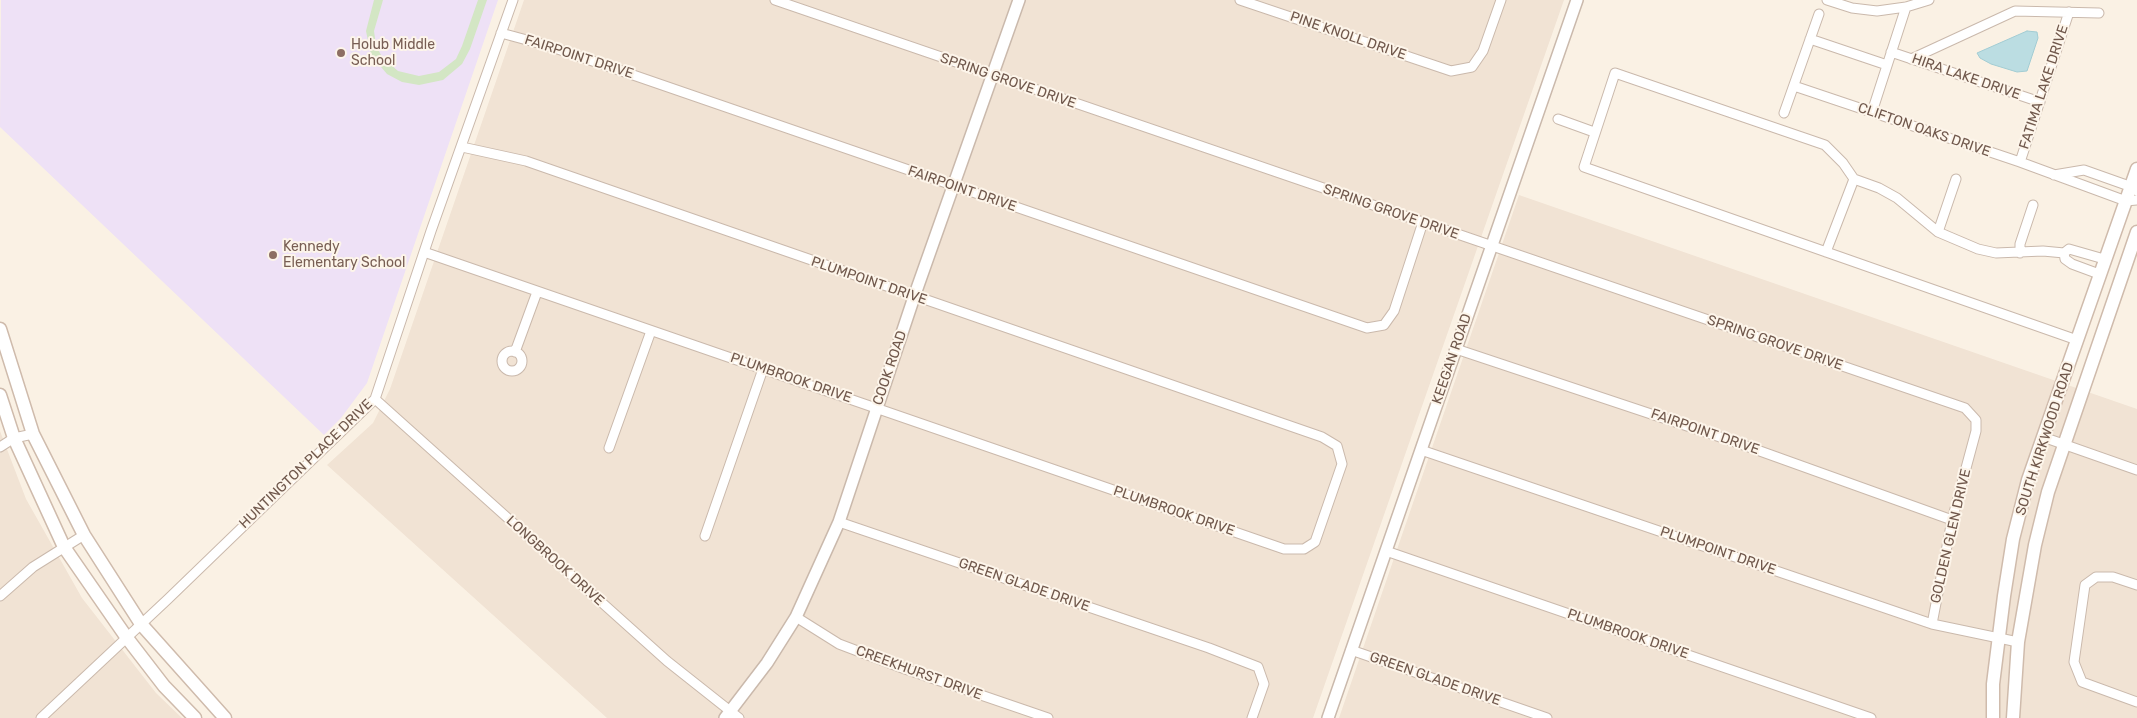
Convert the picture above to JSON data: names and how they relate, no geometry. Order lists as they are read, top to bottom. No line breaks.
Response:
{"streets":{"main road":["SOUTH KIRKWOOD ROAD"],"street":["PINE KNOLL DRIVE","FAIRPOINT DRIVE","HIRA LAKE DRIVE","SPRING GROVE DRIVE","FATIMA LAKE DRIVE","CLIFTON OAKS DRIVE","PLUMPOINT DRIVE","KEEGAN ROAD","COOK ROAD","PLUMBROOK DRIVE","HUNTINGTON PLACE DRIVE","GOLDEN GLEN DRIVE","LONGBROOK DRIVE","GREEN GLADE DRIVE","CREEKHURST DRIVE"]},"crossings":[["FAIRPOINT DRIVE","SPRING GROVE DRIVE"],["FAIRPOINT DRIVE","KEEGAN ROAD"],["FAIRPOINT DRIVE","COOK ROAD"],["FAIRPOINT DRIVE","HUNTINGTON PLACE DRIVE"],["FAIRPOINT DRIVE","GOLDEN GLEN DRIVE"],["HIRA LAKE DRIVE","FATIMA LAKE DRIVE"],["SPRING GROVE DRIVE","KEEGAN ROAD"],["SPRING GROVE DRIVE","COOK ROAD"],["SPRING GROVE DRIVE","GOLDEN GLEN DRIVE"],["FATIMA LAKE DRIVE","CLIFTON OAKS DRIVE"],["CLIFTON OAKS DRIVE","SOUTH KIRKWOOD ROAD"],["PLUMPOINT DRIVE","KEEGAN ROAD"],["PLUMPOINT DRIVE","COOK ROAD"],["PLUMPOINT DRIVE","PLUMBROOK DRIVE"],["PLUMPOINT DRIVE","SOUTH KIRKWOOD ROAD"],["PLUMPOINT DRIVE","HUNTINGTON PLACE DRIVE"],["PLUMPOINT DRIVE","GOLDEN GLEN DRIVE"],["KEEGAN ROAD","PLUMBROOK DRIVE"],["KEEGAN ROAD","GREEN GLADE DRIVE"],["COOK ROAD","PLUMBROOK DRIVE"],["COOK ROAD","LONGBROOK DRIVE"],["COOK ROAD","GREEN GLADE DRIVE"],["COOK ROAD","CREEKHURST DRIVE"],["PLUMBROOK DRIVE","HUNTINGTON PLACE DRIVE"],["HUNTINGTON PLACE DRIVE","LONGBROOK DRIVE"]],"places":["Holub Middle School","Kennedy Elementary School"]}
